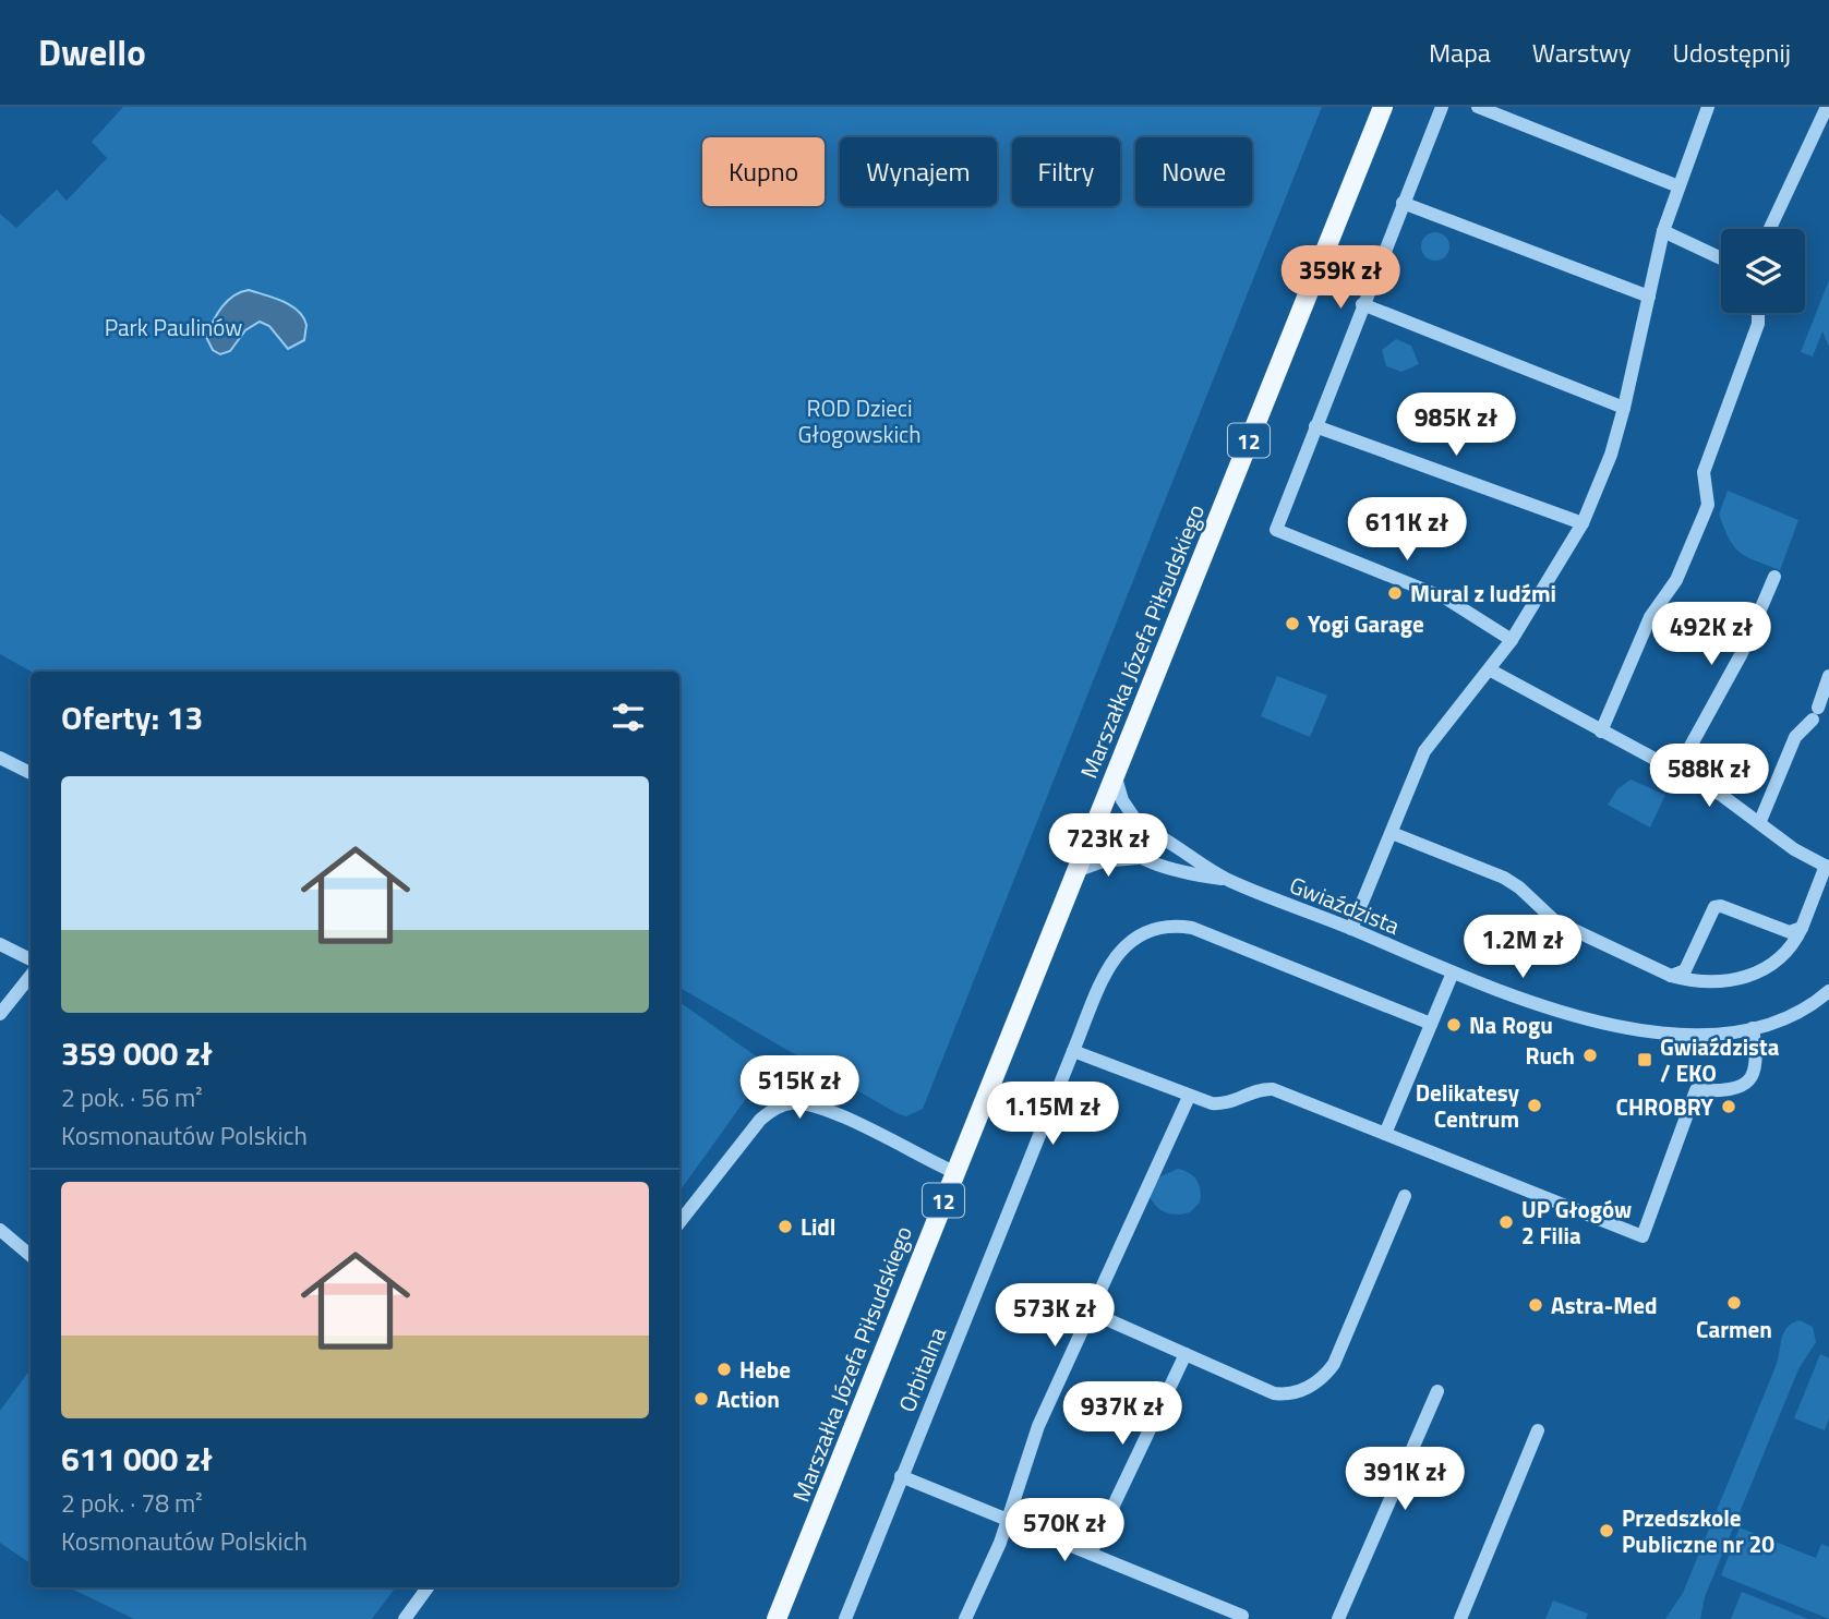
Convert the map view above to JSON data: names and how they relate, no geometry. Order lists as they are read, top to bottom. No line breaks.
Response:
{"streets":{"main road":["12","Marszałka Józefa Piłsudskiego"],"street":["Gwiaździsta","Orbitalna"]},"crossings":[["Marszałka Józefa Piłsudskiego","Gwiaździsta"]],"parks":["Park Paulinów","ROD Dzieci Głogowskich"],"places":{"other":["Mural z ludźmi","Yogi Garage","Na Rogu","Ruch","Delikatesy Centrum","CHROBRY","UP Głogów 2 Filia","Lidl","Carmen","Astra-Med","Hebe","Action","Przedszkole Publiczne nr 20"],"transit":["Gwiaździsta / EKO"]},"page":{"header":"Dwello","nav":["Mapa","Warstwy","Udostępnij"],"chip":["Kupno","Wynajem","Filtry","Nowe"],"price":["359K zł","985K zł","611K zł","492K zł","588K zł","723K zł","1.2M zł","515K zł","1.15M zł","573K zł","937K zł","391K zł","570K zł"],"heading":"Oferty: 13","list":[{"name":"359 000 zł","note":"2 pok. · 56 m² · Kosmonautów Polskich"},{"name":"611 000 zł","note":"2 pok. · 78 m² · Kosmonautów Polskich"}]}}
